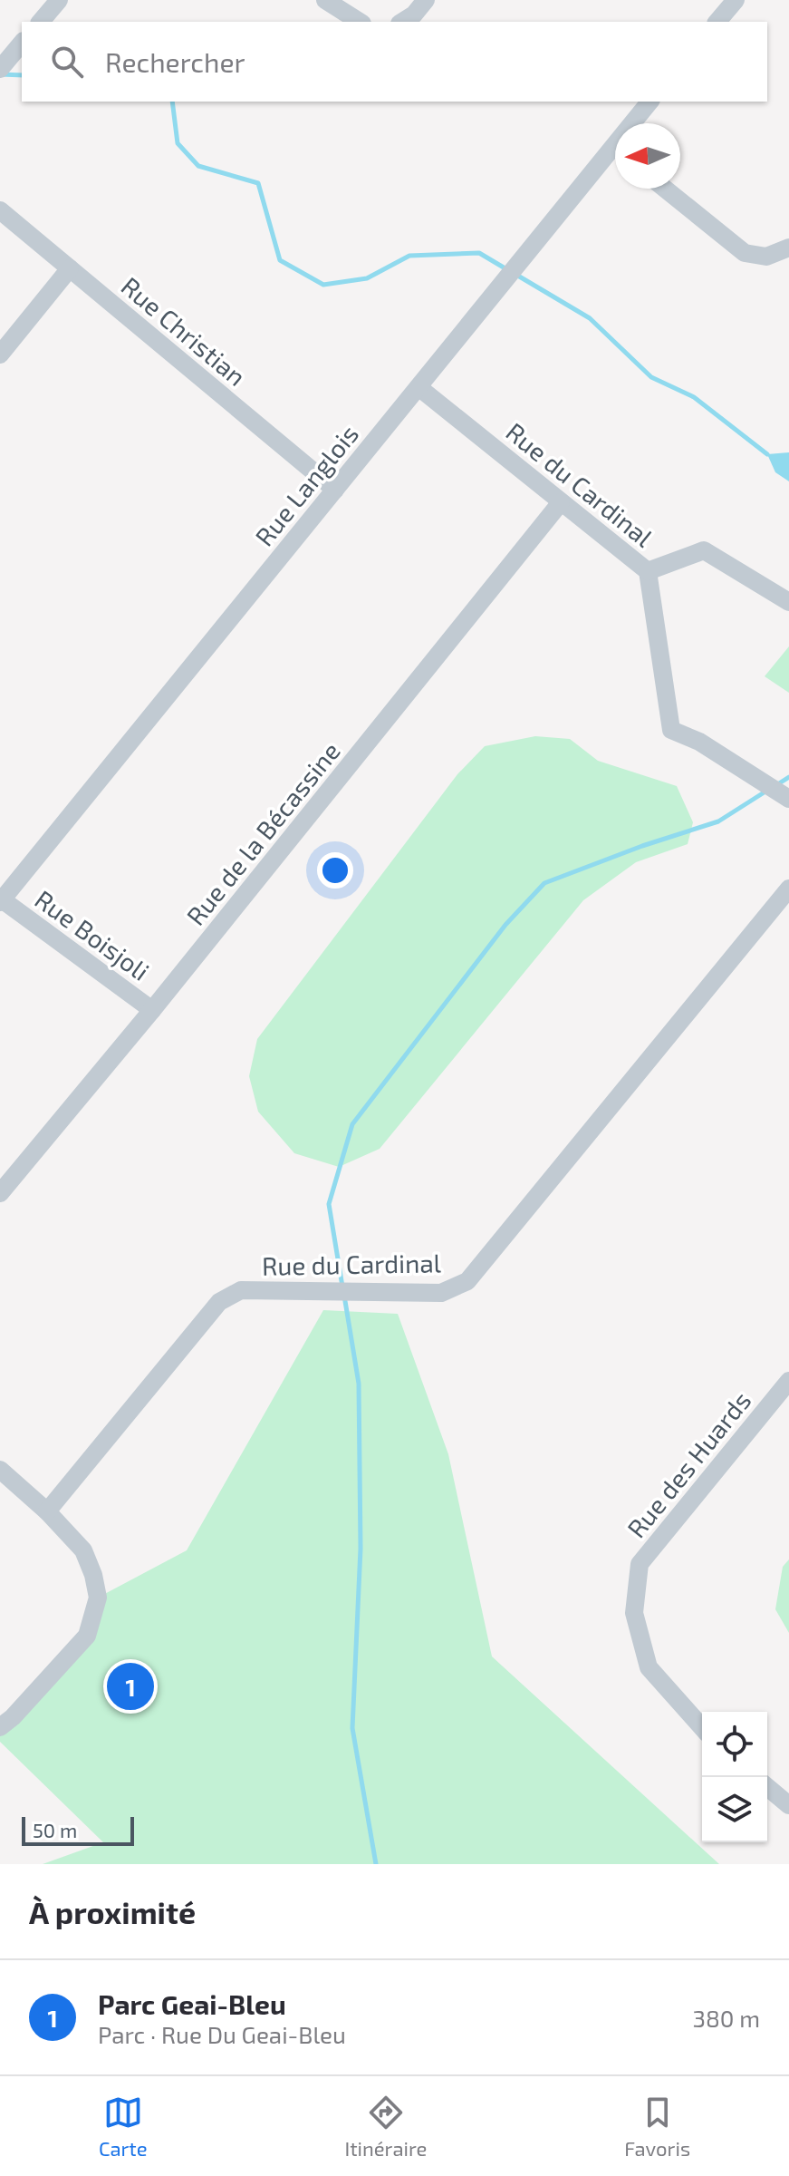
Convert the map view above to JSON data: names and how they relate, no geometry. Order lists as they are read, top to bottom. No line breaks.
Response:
{"streets":{"street":["Rue Christian","Rue du Cardinal","Rue Langlois","Rue de la Bécassine","Rue Boisjoli","Rue des Huards"]},"crossings":[["Rue Christian","Rue Langlois"],["Rue du Cardinal","Rue Langlois"],["Rue du Cardinal","Rue de la Bécassine"],["Rue Langlois","Rue Boisjoli"],["Rue de la Bécassine","Rue Boisjoli"]],"scale_bar":"50 m","north":"left","page":{"search":"Rechercher","pins":"1","scale":"50 m","heading":"À proximité","list":[{"mark":"1","name":"Parc Geai-Bleu","note":"Parc · Rue Du Geai-Bleu","value":"380 m"}],"nav":["Carte","Itinéraire","Favoris"]}}
